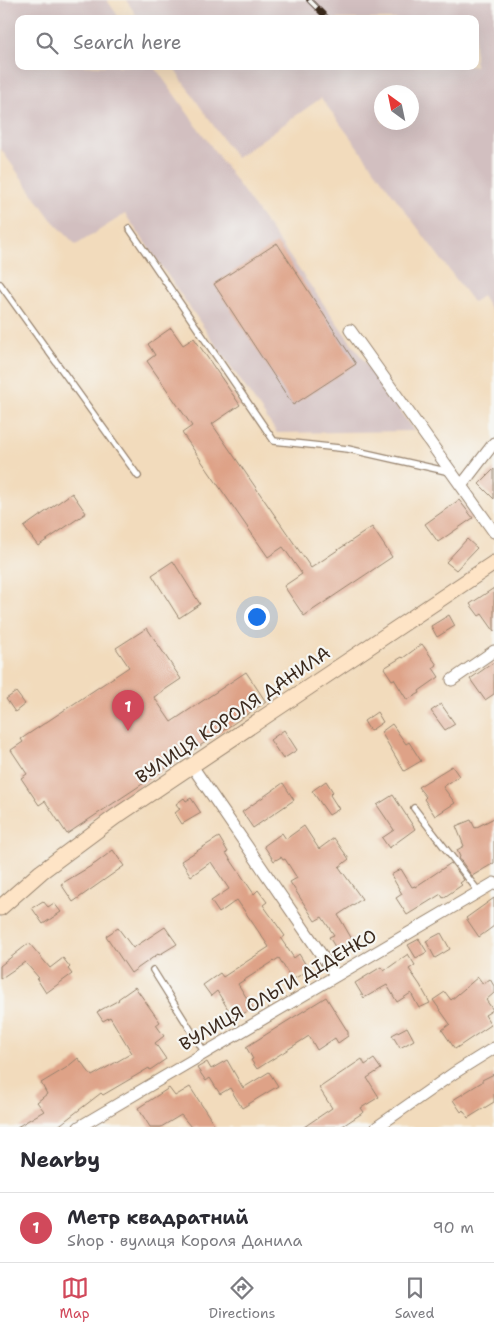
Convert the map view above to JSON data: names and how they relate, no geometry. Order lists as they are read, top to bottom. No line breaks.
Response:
{"streets":{"main road":["ВУЛИЦЯ КОРОЛЯ ДАНИЛА"],"street":["ВУЛИЦЯ ОЛЬГИ ДІДЕНКО"]},"north":"top left","page":{"search":"Search here","pins":"1","heading":"Nearby","list":[{"mark":"1","name":"Метр квадратний","note":"Shop · вулиця Короля Данила","value":"90 m"}],"nav":["Map","Directions","Saved"]}}
